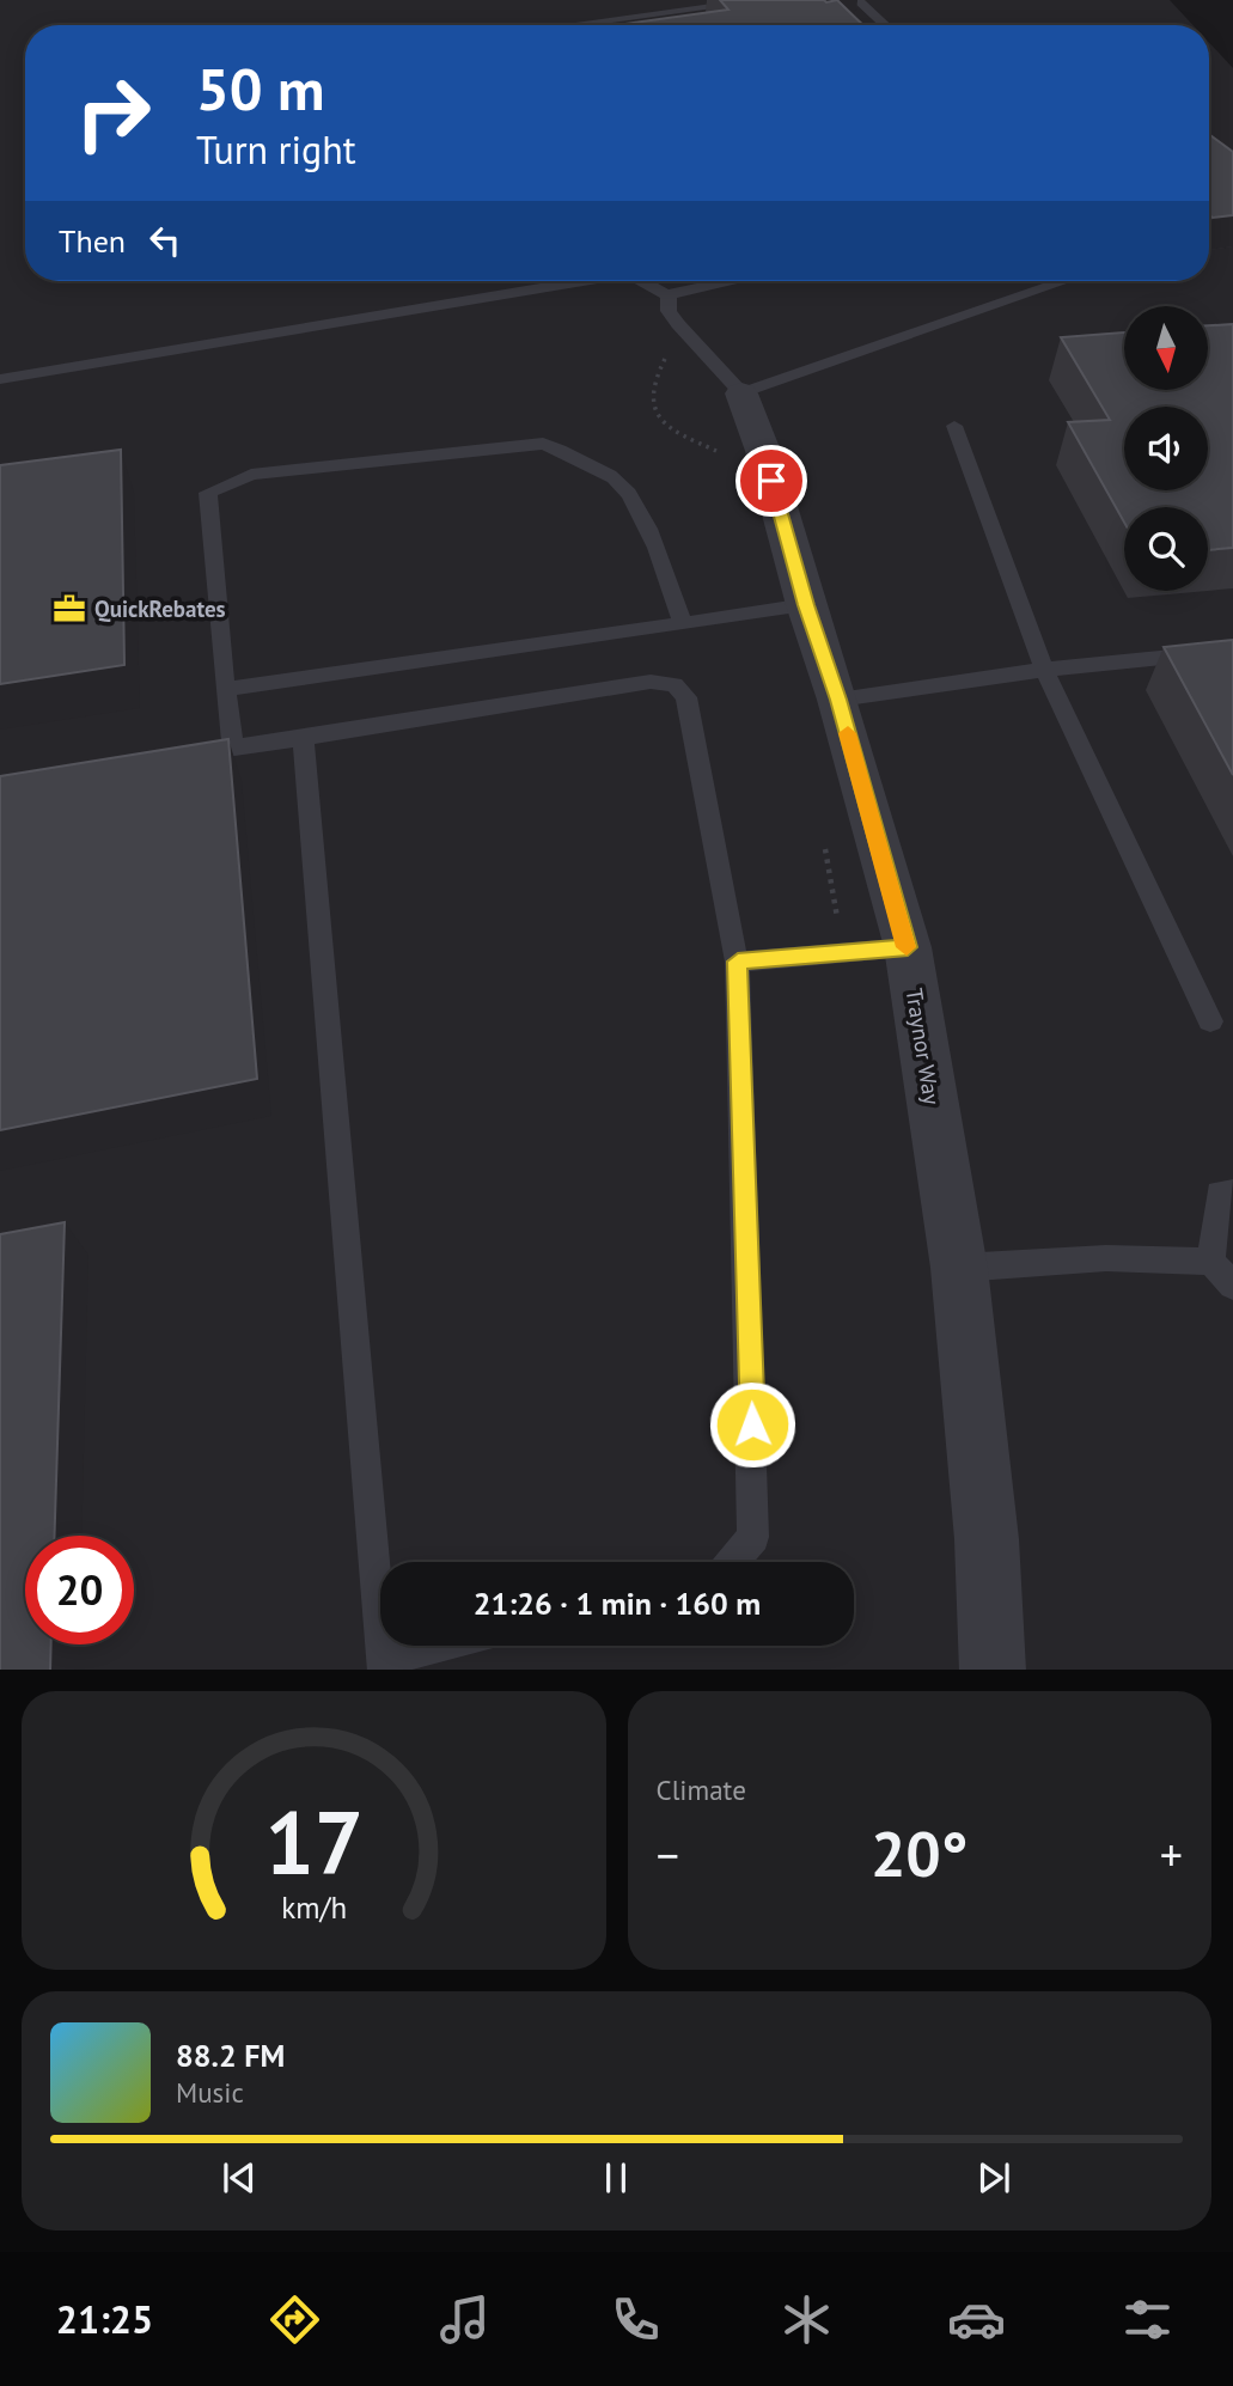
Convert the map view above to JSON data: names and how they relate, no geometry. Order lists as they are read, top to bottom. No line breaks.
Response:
{"streets":{"street":["Traynor Way"]},"places":{"office":["QuickRebates"]},"north":"bottom","page":{"turn":["50 m","Turn right"],"then":"Then","limit":"20","trip":"21:26 · 1 min · 160 m","tile":"Climate","heat":["−","20°","+"],"song":["88.2 FM","Music"],"tabs":"21:25","gauge":["17","km/h"]}}
